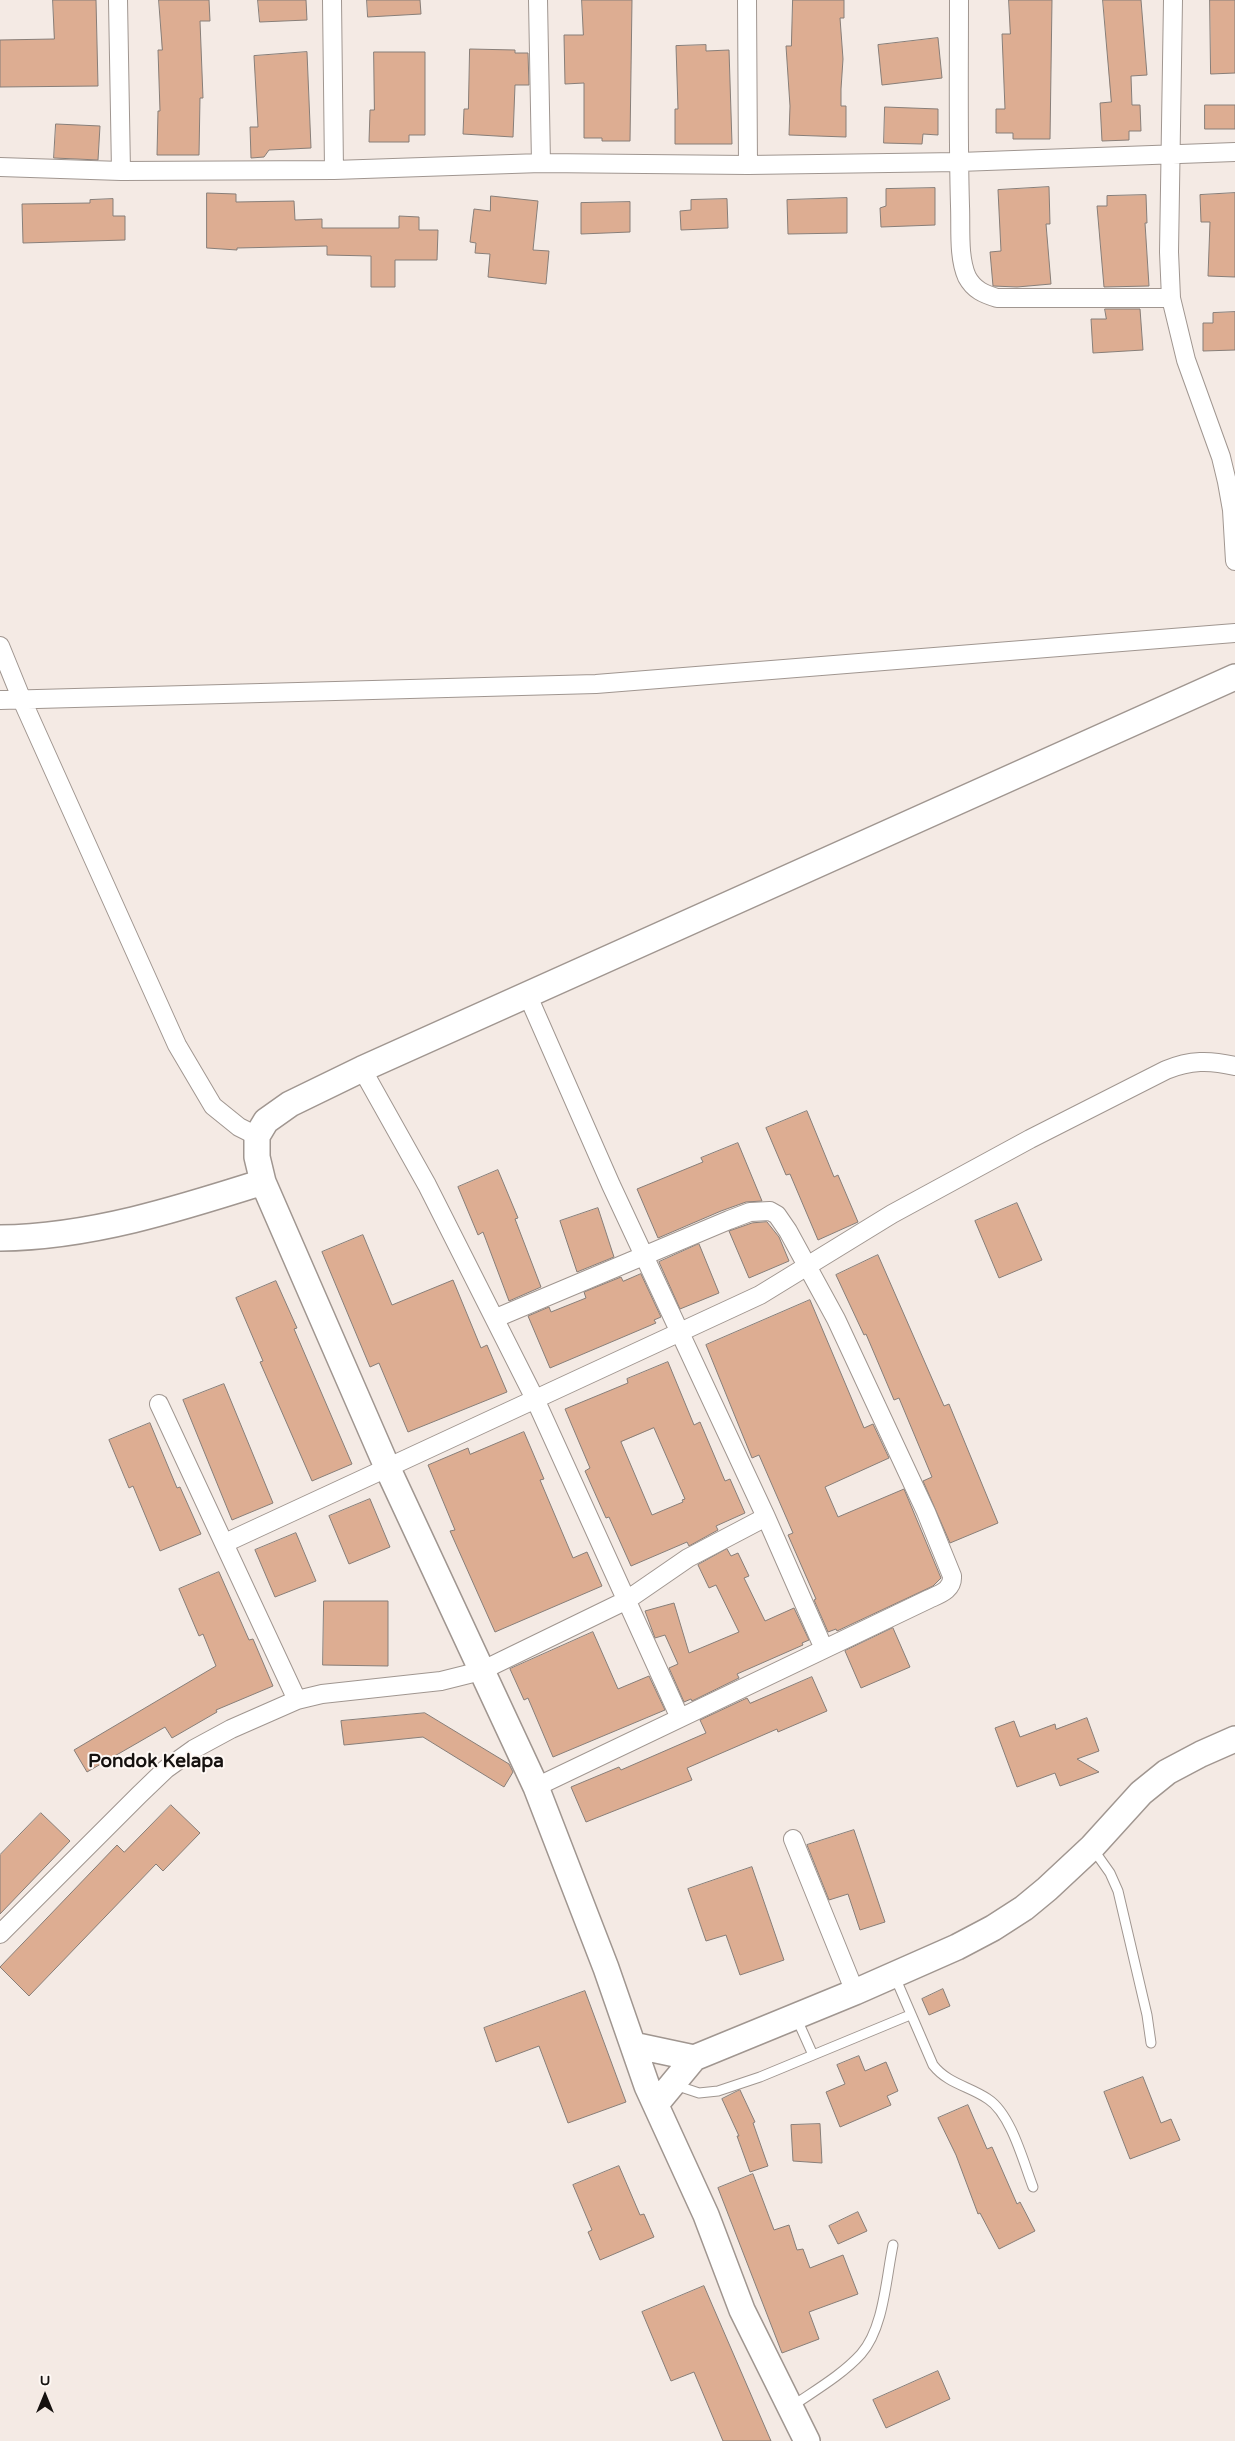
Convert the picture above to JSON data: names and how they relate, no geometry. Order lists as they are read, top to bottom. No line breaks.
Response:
{"districts":["Pondok Kelapa"],"north":"top"}
